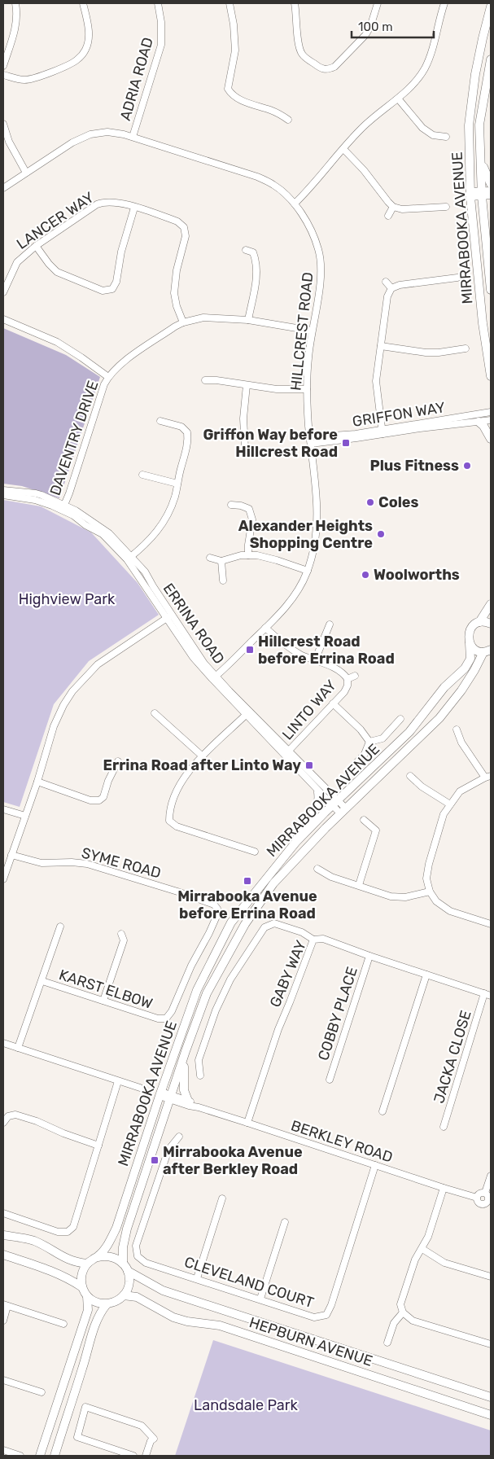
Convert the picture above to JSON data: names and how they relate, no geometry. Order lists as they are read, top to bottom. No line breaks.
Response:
{"streets":{"main road":["MIRRABOOKA AVENUE","HEPBURN AVENUE"],"street":["ADRIA ROAD","LANCER WAY","HILLCREST ROAD","GRIFFON WAY","DAVENTRY DRIVE","ERRINA ROAD","LINTO WAY","SYME ROAD","GABY WAY","KARST ELBOW","COBBY PLACE","JACKA CLOSE","BERKLEY ROAD","CLEVELAND COURT"]},"crossings":[["ADRIA ROAD","HILLCREST ROAD"],["LANCER WAY","DAVENTRY DRIVE"],["MIRRABOOKA AVENUE","ERRINA ROAD"],["MIRRABOOKA AVENUE","BERKLEY ROAD"],["MIRRABOOKA AVENUE","HEPBURN AVENUE"],["HILLCREST ROAD","GRIFFON WAY"],["HILLCREST ROAD","DAVENTRY DRIVE"],["HILLCREST ROAD","ERRINA ROAD"],["HILLCREST ROAD","LINTO WAY"],["DAVENTRY DRIVE","ERRINA ROAD"],["ERRINA ROAD","LINTO WAY"],["SYME ROAD","KARST ELBOW"],["GABY WAY","COBBY PLACE"],["GABY WAY","JACKA CLOSE"],["GABY WAY","BERKLEY ROAD"],["BERKLEY ROAD","CLEVELAND COURT"]],"parks":["Highview Park","Landsdale Park"],"places":{"transit":["Griffon Way before Hillcrest Road","Hillcrest Road before Errina Road","Errina Road after Linto Way","Mirrabooka Avenue before Errina Road","Mirrabooka Avenue after Berkley Road"],"other":["Plus Fitness","Coles","Alexander Heights Shopping Centre","Woolworths"]},"scale_bar":"100 m"}
